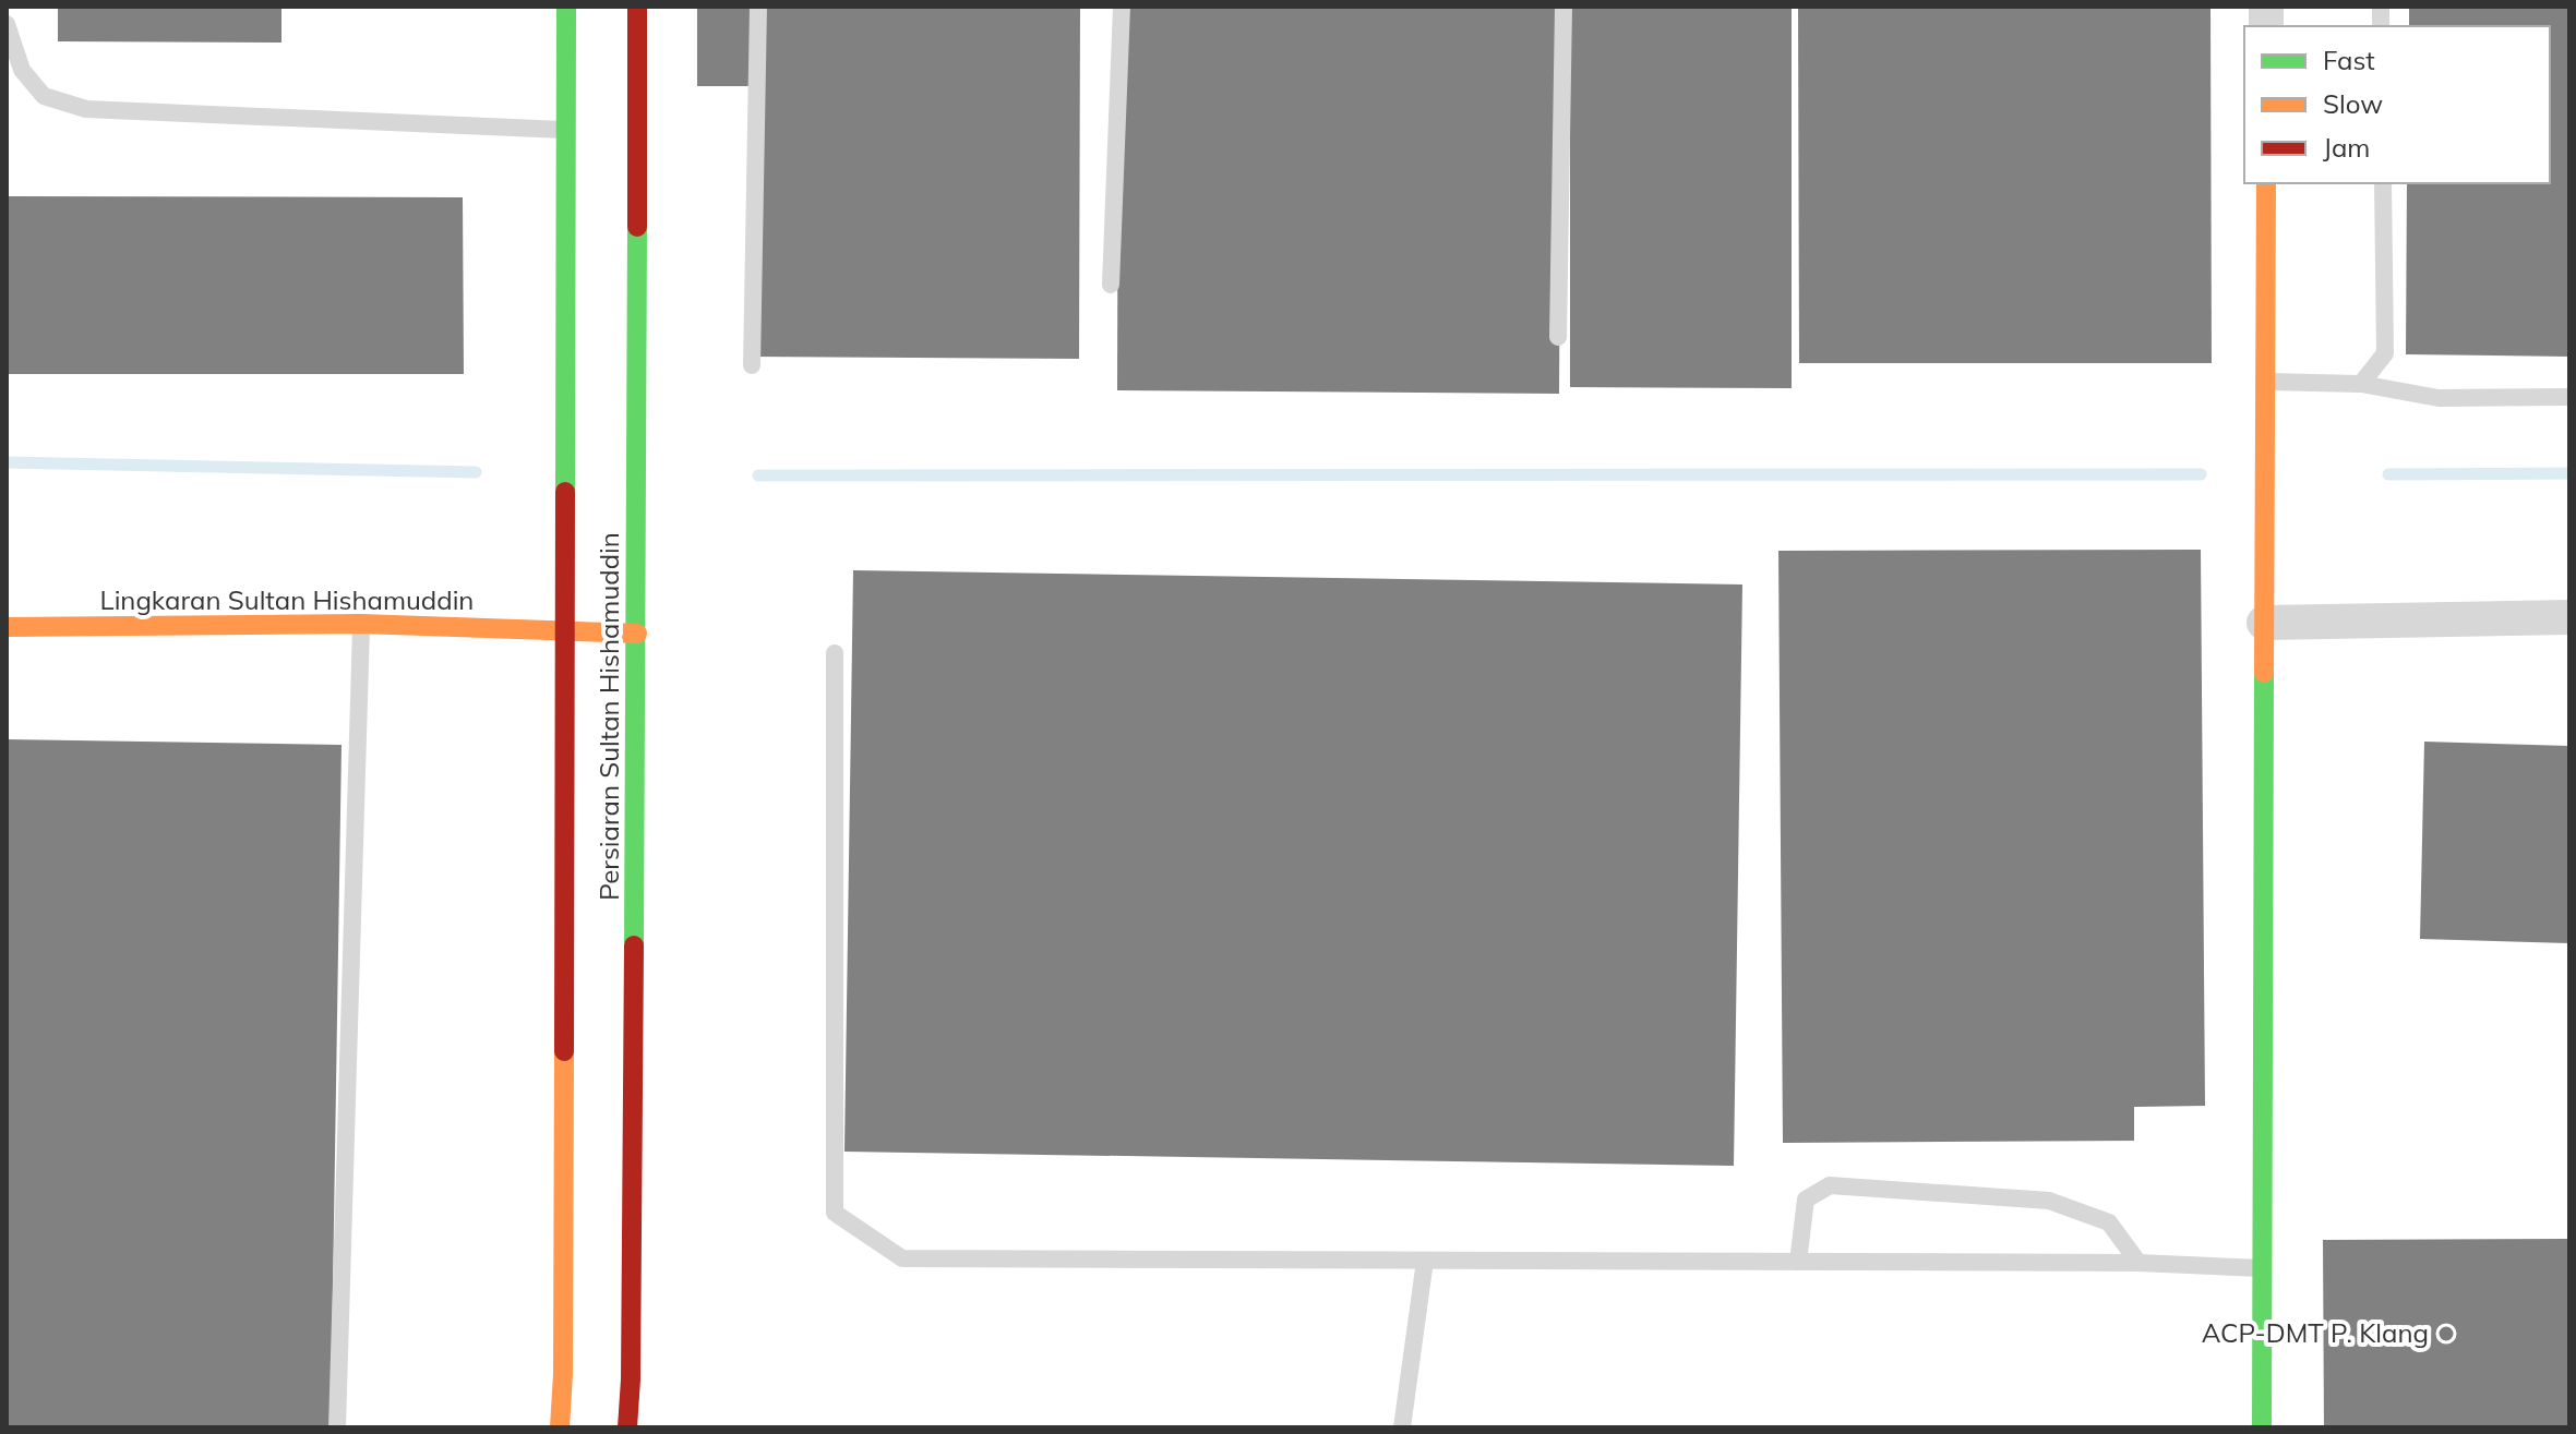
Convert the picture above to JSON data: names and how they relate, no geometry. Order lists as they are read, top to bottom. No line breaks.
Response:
{"streets":{"street":["Lingkaran Sultan Hishamuddin","Persiaran Sultan Hishamuddin"]},"crossings":[["Lingkaran Sultan Hishamuddin","Persiaran Sultan Hishamuddin"]],"places":["ACP-DMT P. Klang"],"legend":["Fast","Slow","Jam"]}
